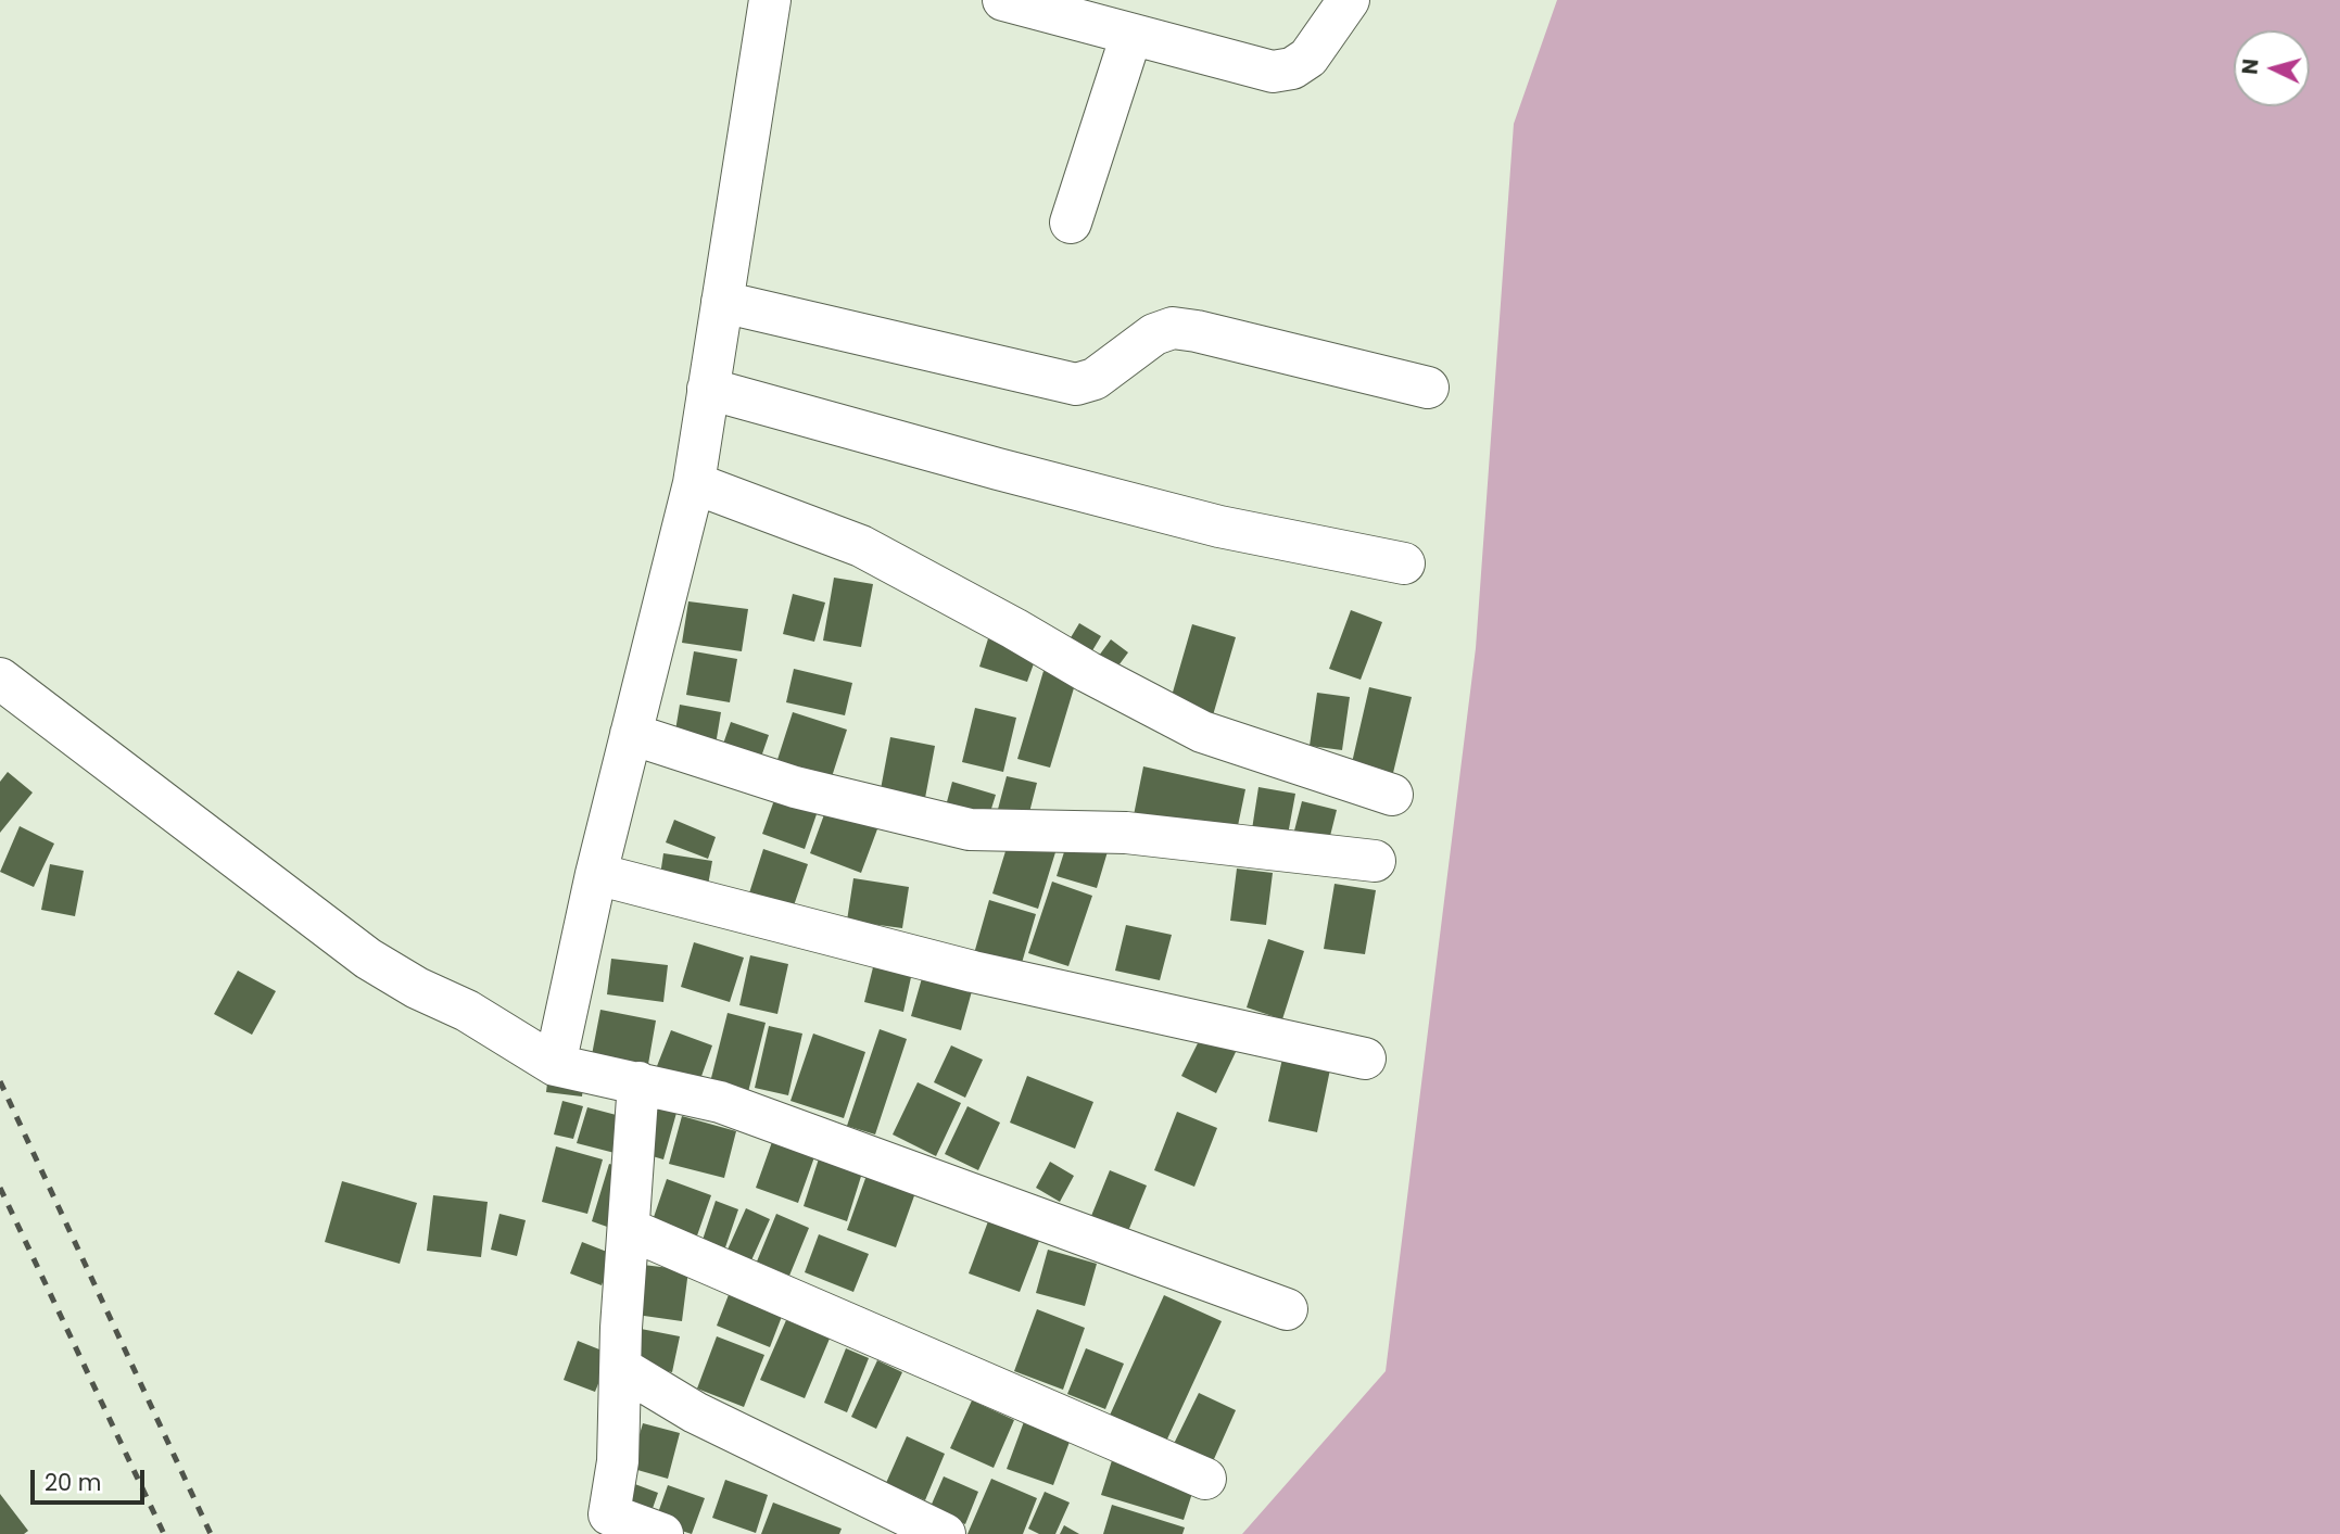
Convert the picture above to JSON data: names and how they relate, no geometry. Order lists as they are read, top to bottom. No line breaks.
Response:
{"scale_bar":"20 m","north":"left"}
